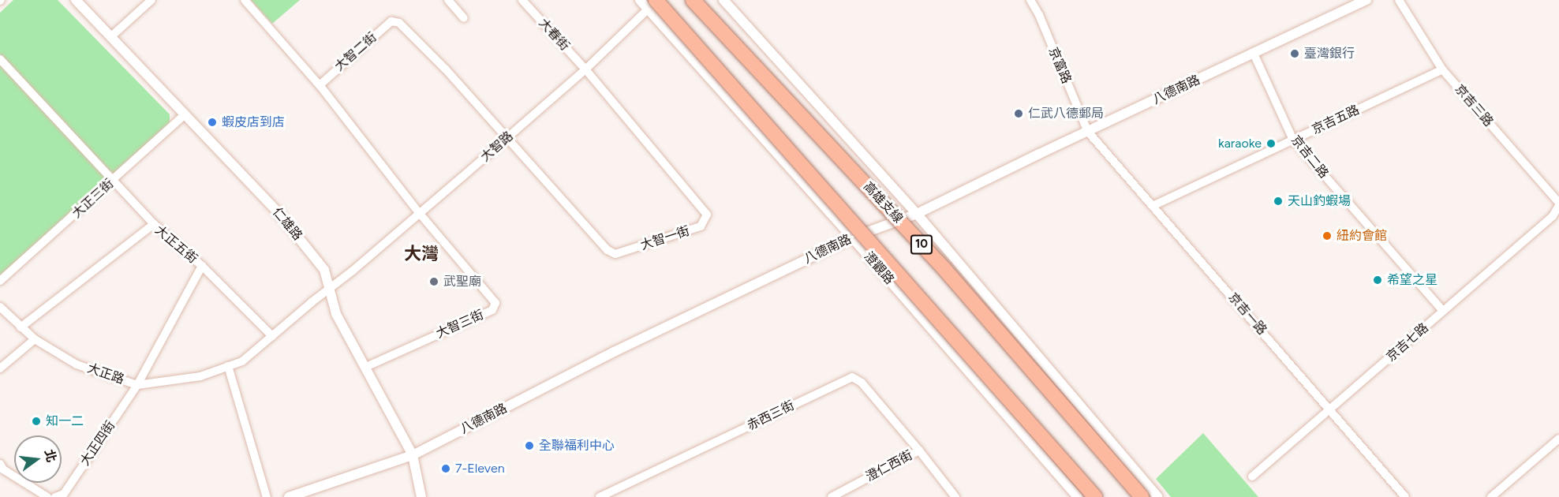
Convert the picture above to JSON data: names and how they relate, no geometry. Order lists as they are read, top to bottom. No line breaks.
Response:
{"streets":{"highway":["高雄支線","10"],"street":["大春街","大智二街","京富路","八德南路","京吉三路","京吉五路","大智路","京吉二路","大正三街","仁雄路","大智一街","大正五街","澄觀路","京吉一路","大智三街","京吉七路","大正路","赤西三街","大正四街","澄仁西街"]},"crossings":[["大春街","大智路"],["大春街","大智一街"],["大智二街","大智路"],["大智二街","大智一街"],["京富路","八德南路"],["京富路","京吉一路"],["八德南路","京吉二路"],["八德南路","仁雄路"],["八德南路","澄觀路"],["八德南路","京吉一路"],["京吉三路","京吉五路"],["京吉三路","京吉七路"],["京吉五路","京吉二路"],["京吉五路","京吉一路"],["大智路","仁雄路"],["大智路","大智一街"],["大智路","澄觀路"],["大智路","大智三街"],["大智路","大正路"],["京吉二路","京吉七路"],["大正三街","仁雄路"],["仁雄路","大智三街"],["仁雄路","大正路"],["大正五街","大正路"],["大正五街","大正四街"],["京吉一路","京吉七路"],["大正路","大正四街"],["赤西三街","澄仁西街"]],"districts":["大灣"],"places":["臺灣銀行","仁武八德郵局","蝦皮店到店","karaoke","天山釣蝦場","紐約會館","希望之星","武聖廟","知一二","全聯福利中心","7-Eleven"],"north":"right"}
